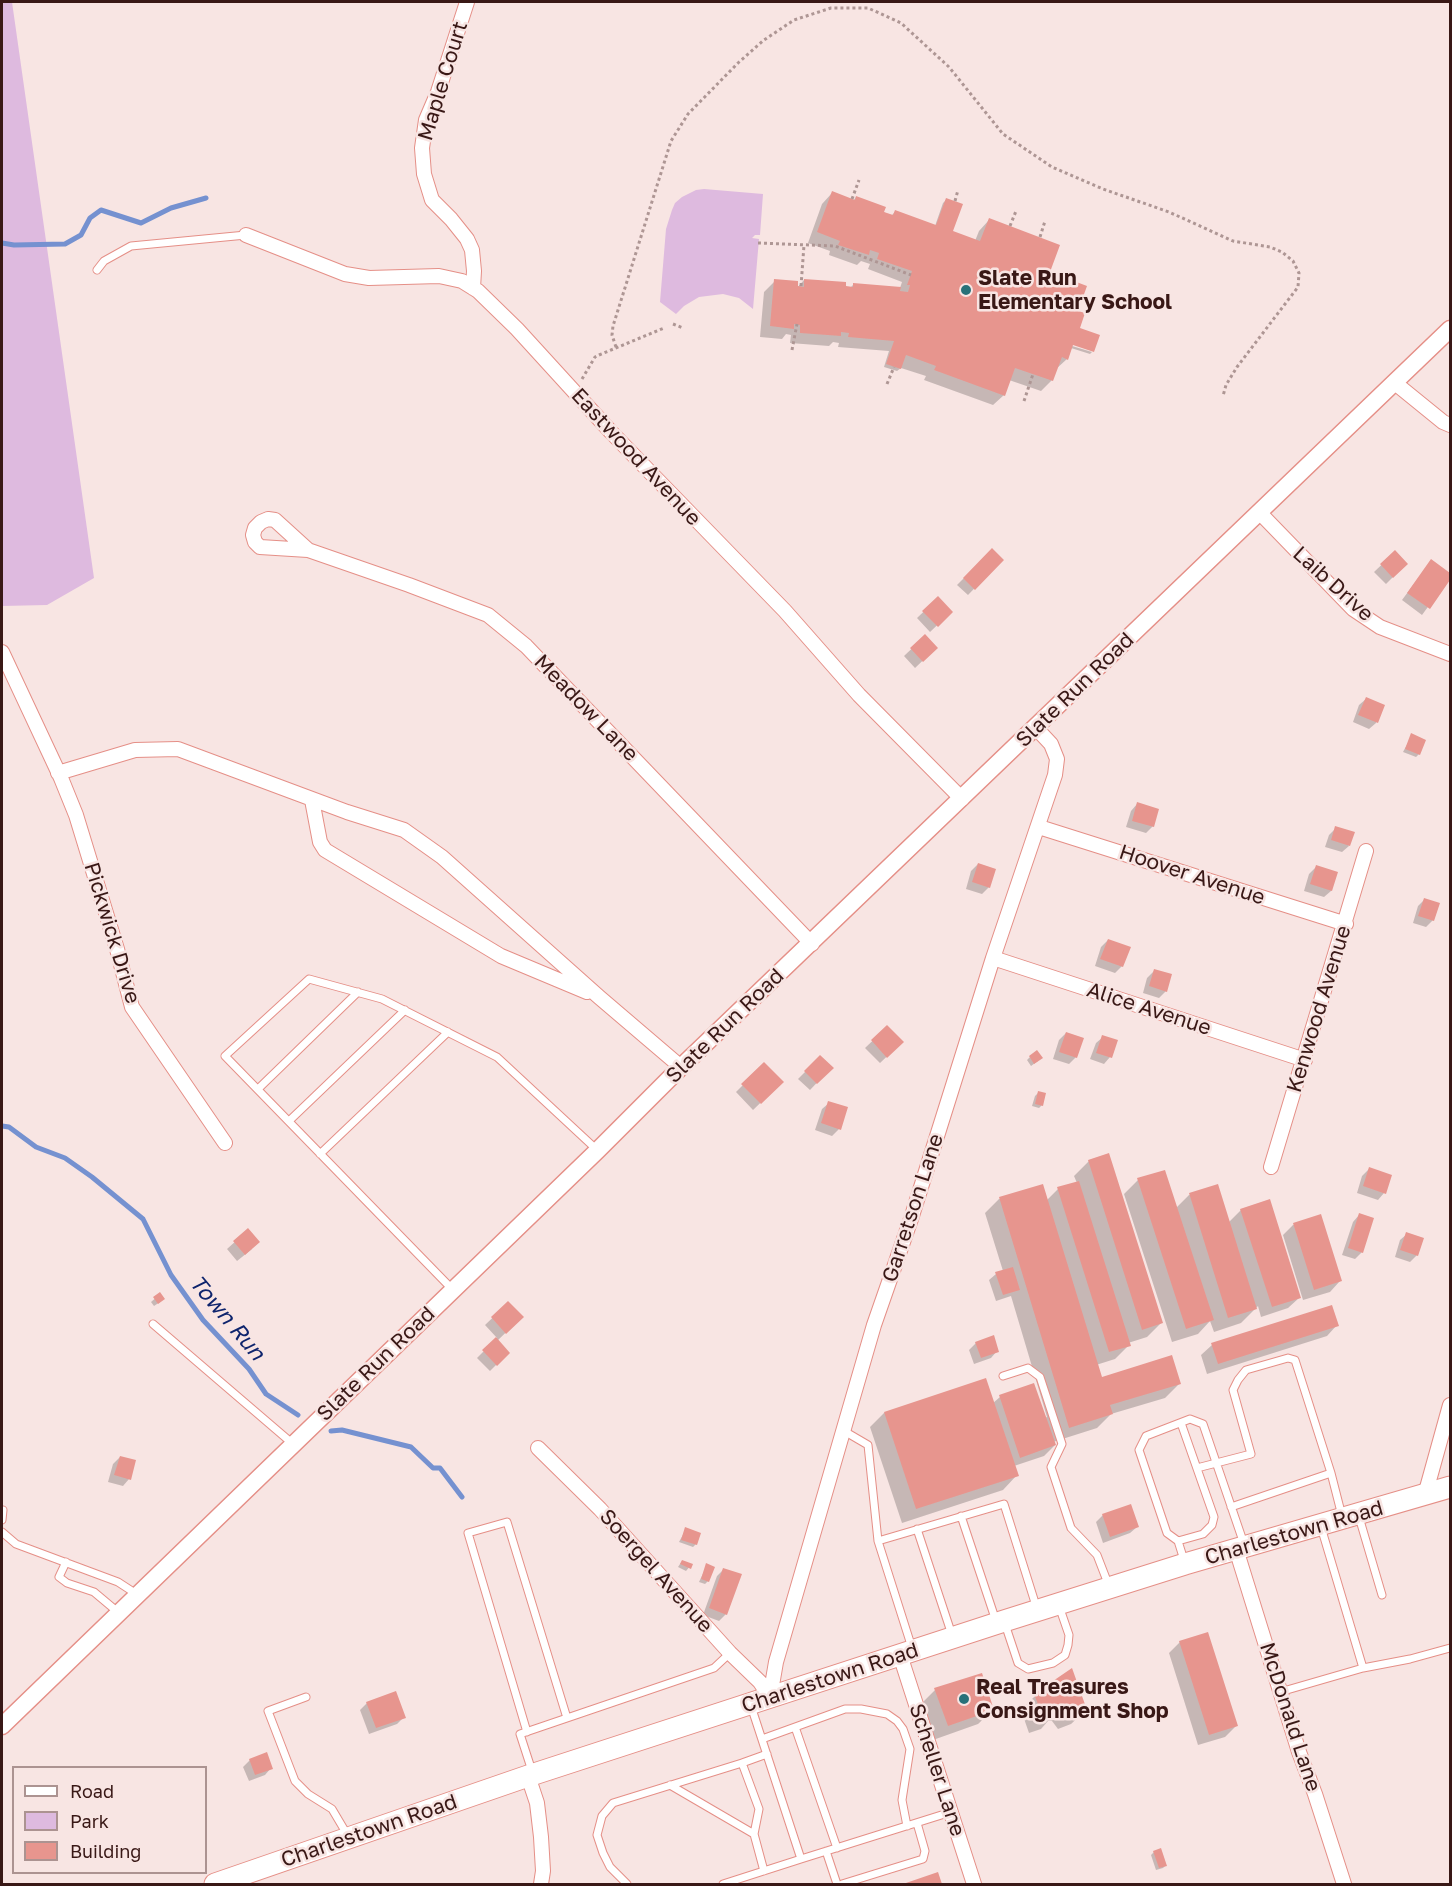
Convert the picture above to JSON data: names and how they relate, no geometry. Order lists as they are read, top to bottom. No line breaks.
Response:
{"streets":{"main road":["Charlestown Road"],"street":["Maple Court","Eastwood Avenue","Laib Drive","Slate Run Road","Meadow Lane","Hoover Avenue","Pickwick Drive","Alice Avenue","Kenwood Avenue","Garretson Lane","Soergel Avenue","McDonald Lane","Scheller Lane"]},"crossings":[["Maple Court","Eastwood Avenue"],["Eastwood Avenue","Slate Run Road"],["Laib Drive","Slate Run Road"],["Slate Run Road","Meadow Lane"],["Slate Run Road","Garretson Lane"],["Hoover Avenue","Kenwood Avenue"],["Hoover Avenue","Garretson Lane"],["Alice Avenue","Kenwood Avenue"],["Alice Avenue","Garretson Lane"],["Garretson Lane","Charlestown Road"],["Garretson Lane","Soergel Avenue"],["Charlestown Road","Soergel Avenue"],["Charlestown Road","McDonald Lane"],["Charlestown Road","Scheller Lane"]],"water":["Town Run"],"places":["Slate Run Elementary School","Real Treasures Consignment Shop"],"legend":["Road","Park","Building"]}
